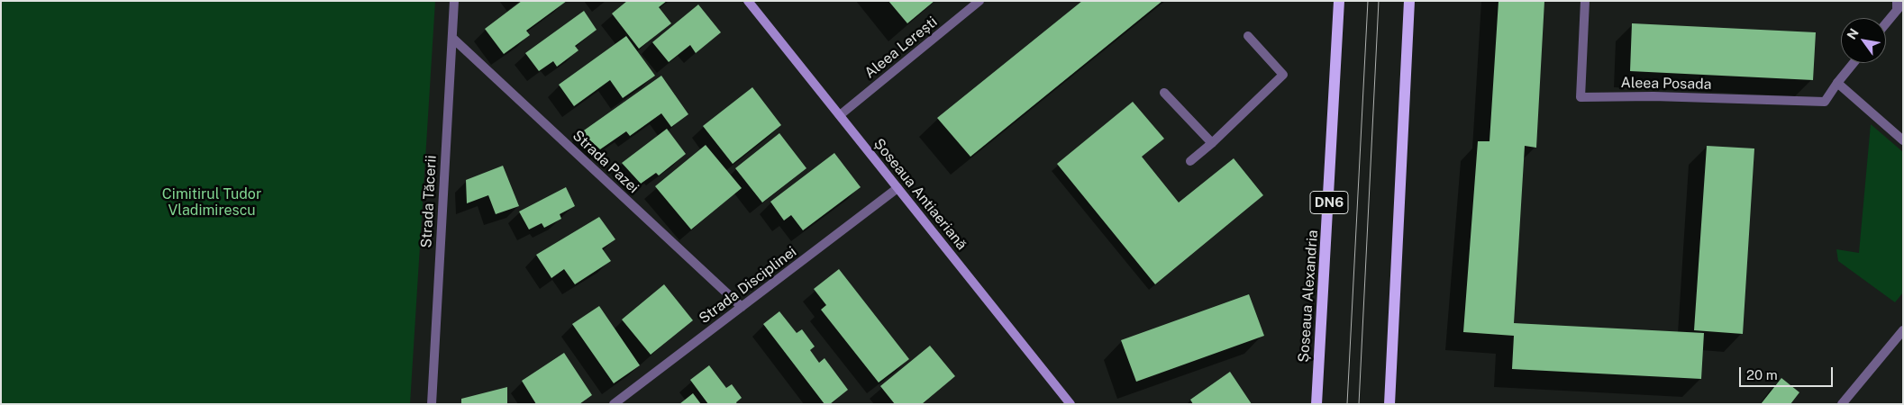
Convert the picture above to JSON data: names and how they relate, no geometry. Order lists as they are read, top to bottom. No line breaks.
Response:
{"streets":{"main road":["Șoseaua Antiaeriană","DN6","Șoseaua Alexandria"],"street":["Aleea Lerești","Aleea Posada","Strada Pazei","Strada Tăcerii","Strada Disciplinei"]},"crossings":[["Aleea Lerești","Șoseaua Antiaeriană"],["Strada Pazei","Strada Tăcerii"],["Strada Pazei","Strada Disciplinei"],["Șoseaua Antiaeriană","Strada Disciplinei"]],"parks":["Cimitirul Tudor Vladimirescu"],"scale_bar":"20 m","north":"top left"}
